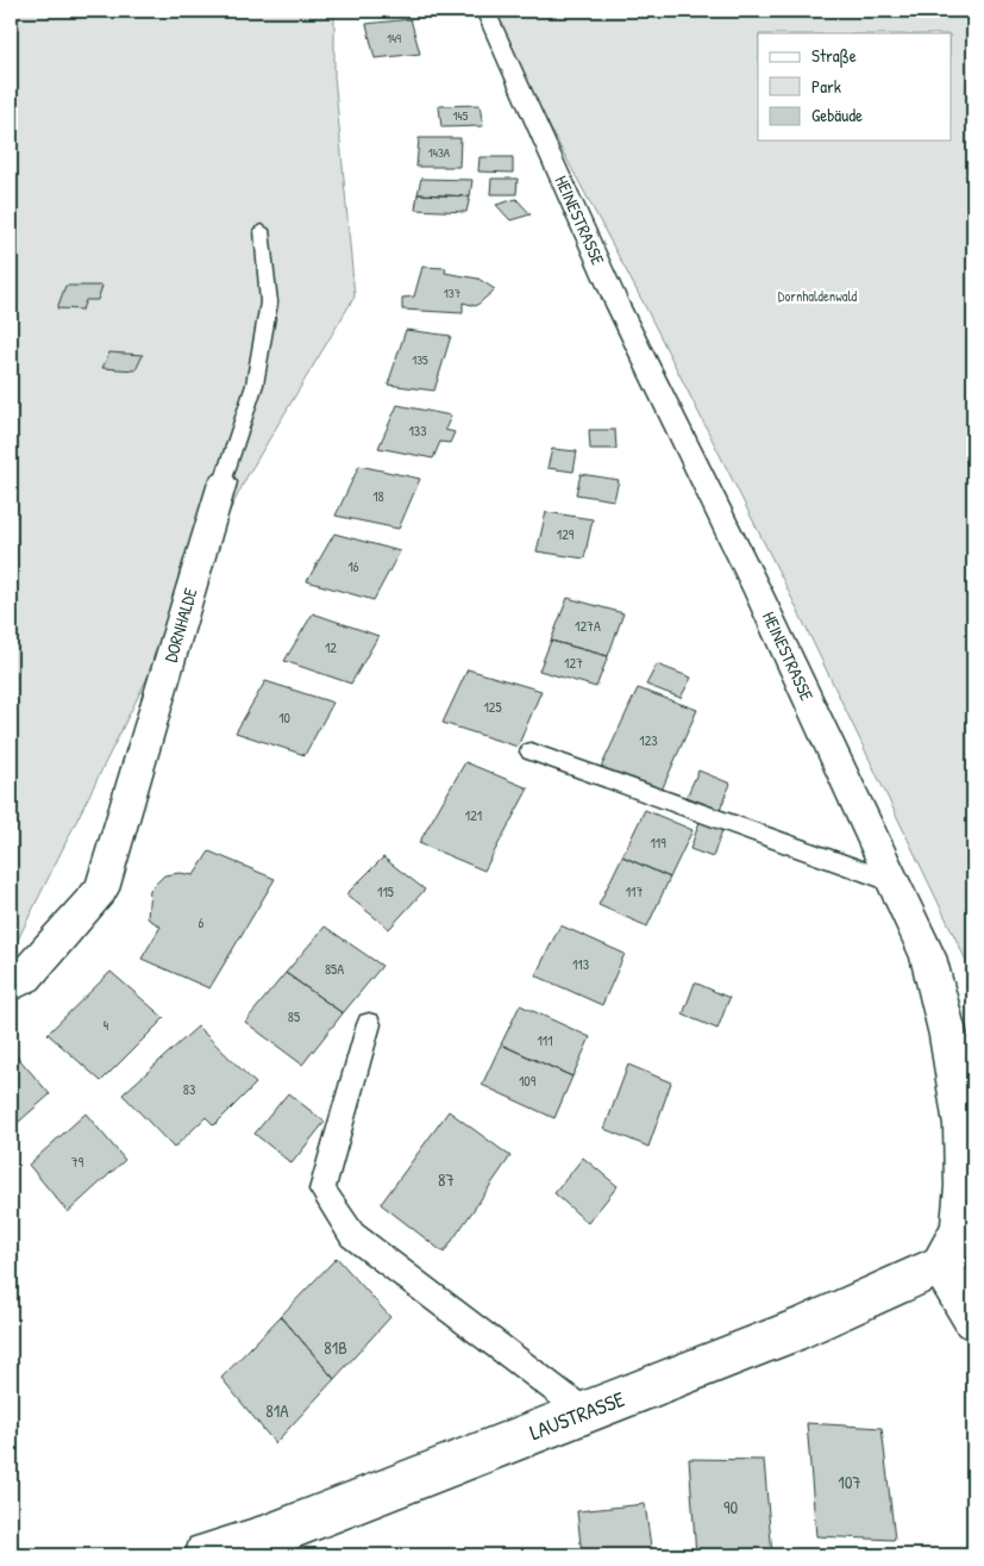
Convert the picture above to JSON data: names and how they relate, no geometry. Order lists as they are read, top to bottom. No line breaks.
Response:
{"streets":{"main road":["HEINESTRASSE","DORNHALDE","LAUSTRASSE"]},"crossings":[["HEINESTRASSE","LAUSTRASSE"]],"parks":["Dornhaldenwald"],"house_numbers":["149","145","143A","137","135","133","18","129","16","127A","12","127","125","10","123","121","119","115","117","6","113","85A","85","4","111","109","83","79","87","81B","81A","107","90"],"legend":["Straße","Park","Gebäude"]}
